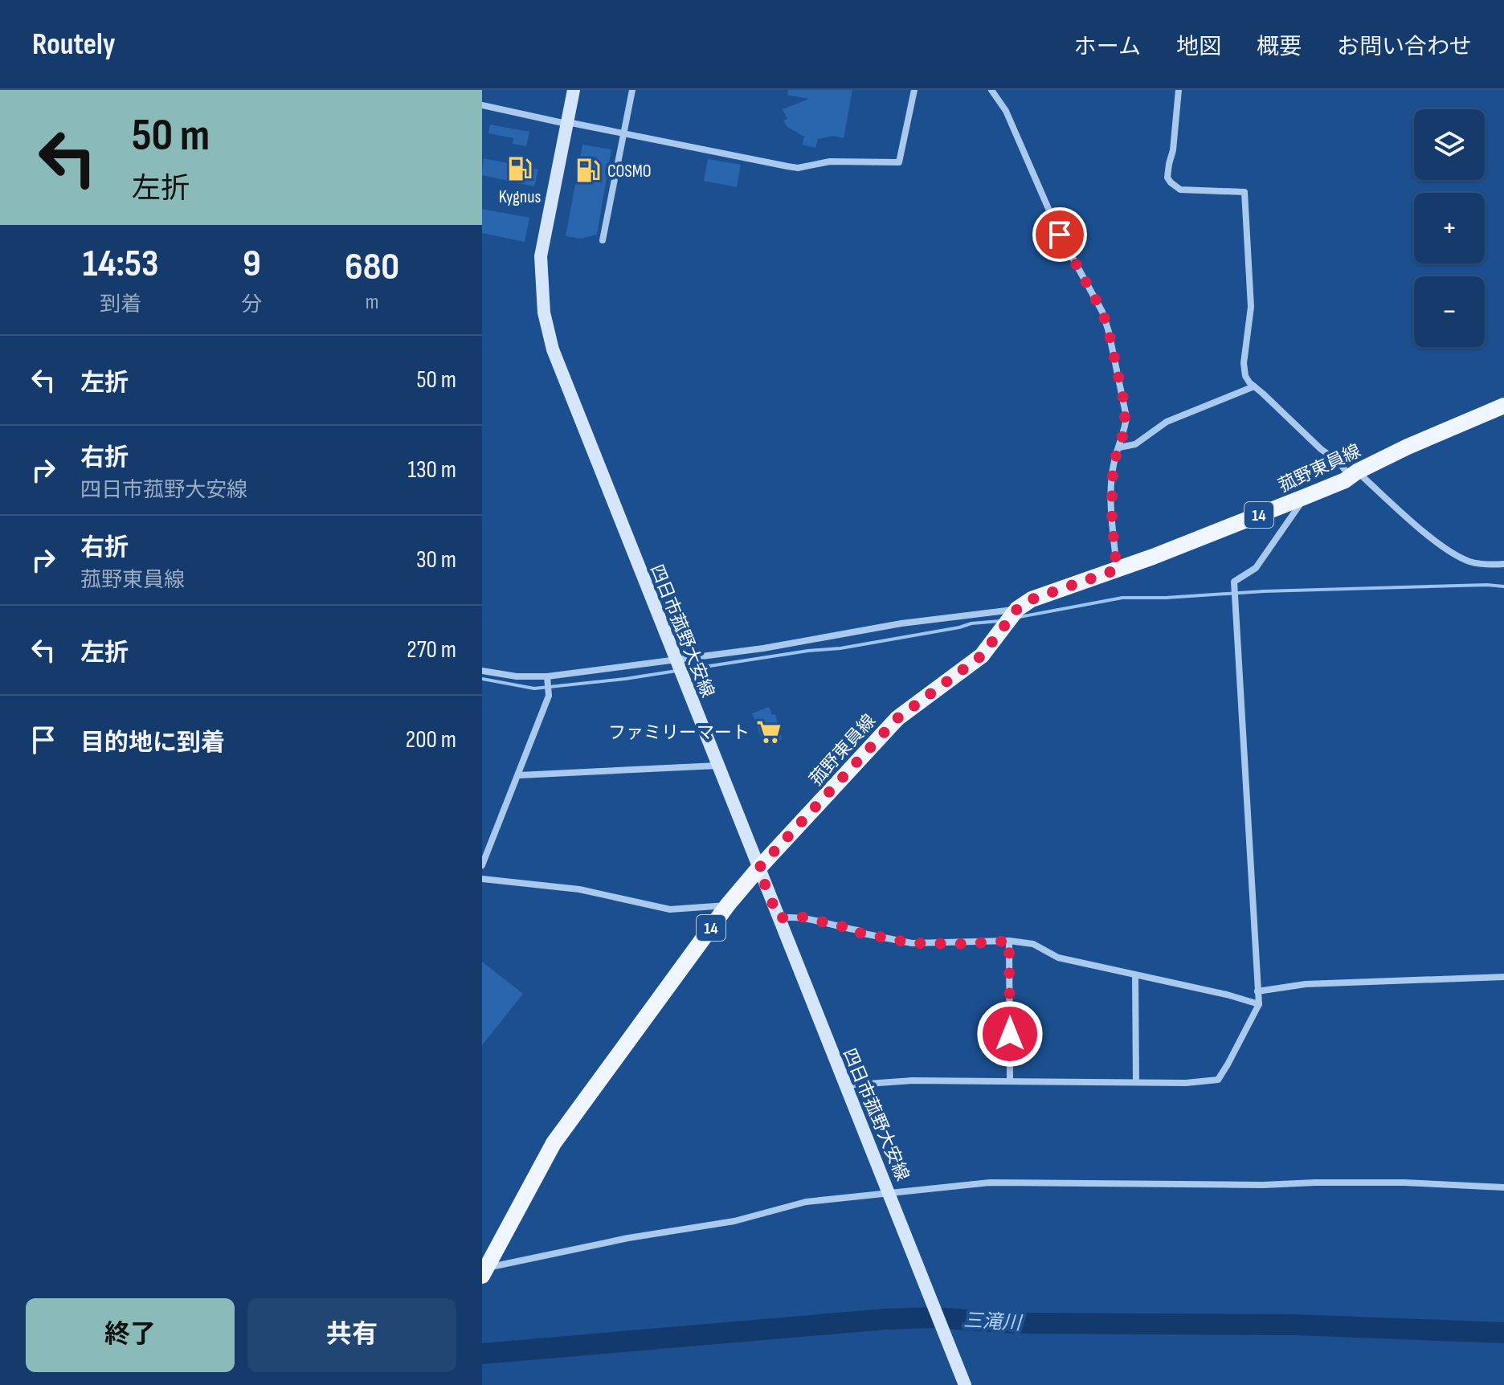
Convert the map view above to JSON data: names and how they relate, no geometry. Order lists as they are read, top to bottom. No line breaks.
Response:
{"streets":{"main road":["菰野東員線","14","四日市菰野大安線"]},"crossings":[["菰野東員線","四日市菰野大安線"]],"water":["三滝川"],"places":{"fuel station":["Kygnus","COSMO"],"supermarket":["ファミリーマート"]},"page":{"header":"Routely","nav":["ホーム","地図","概要","お問い合わせ"],"turn":["50 m","左折"],"map_buttons":["+","−"],"eta":["14:53","到着","9","分","680","m"],"list":[{"name":"左折","value":"50 m"},{"name":"右折","note":"四日市菰野大安線","value":"130 m"},{"name":"右折","note":"菰野東員線","value":"30 m"},{"name":"左折","value":"270 m"},{"name":"目的地に到着","value":"200 m"}],"buttons":["終了","共有"]}}
